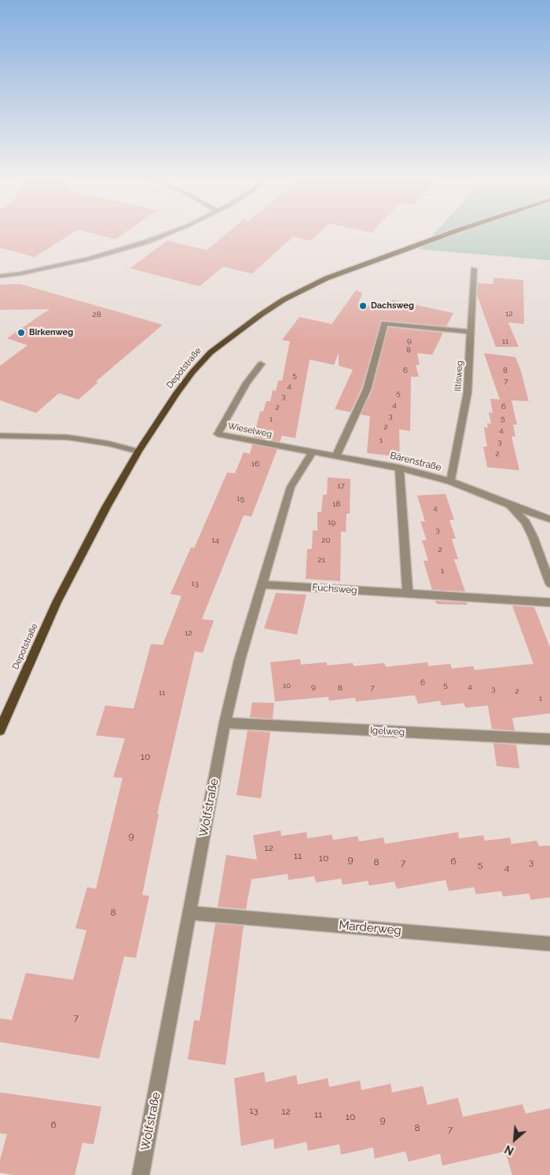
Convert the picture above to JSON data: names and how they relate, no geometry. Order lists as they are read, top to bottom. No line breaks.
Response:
{"streets":{"main road":["Depotstraße"],"street":["Iltisweg","Wieselweg","Bärenstraße","Fuchsweg","Igelweg","Wolfstraße","Marderweg"]},"crossings":[["Iltisweg","Bärenstraße"],["Wieselweg","Bärenstraße"],["Wieselweg","Wolfstraße"],["Bärenstraße","Wolfstraße"],["Fuchsweg","Wolfstraße"],["Igelweg","Wolfstraße"],["Wolfstraße","Marderweg"]],"places":["Dachsweg","Birkenweg"],"house_numbers":["12","28","9","11","8","6","8","5","7","4","5","3","4","6","2","3","5","1","2","4","1","3","2","16","17","15","18","4","19","3","14","20","2","21","1","13","12","6","5","10","9","4","8","7","3","2","11","1","10","9","12","11","10","9","6","8","3","7","5","4","8","7","13","12","11","10","9","6","8","7"],"north":"bottom left"}
